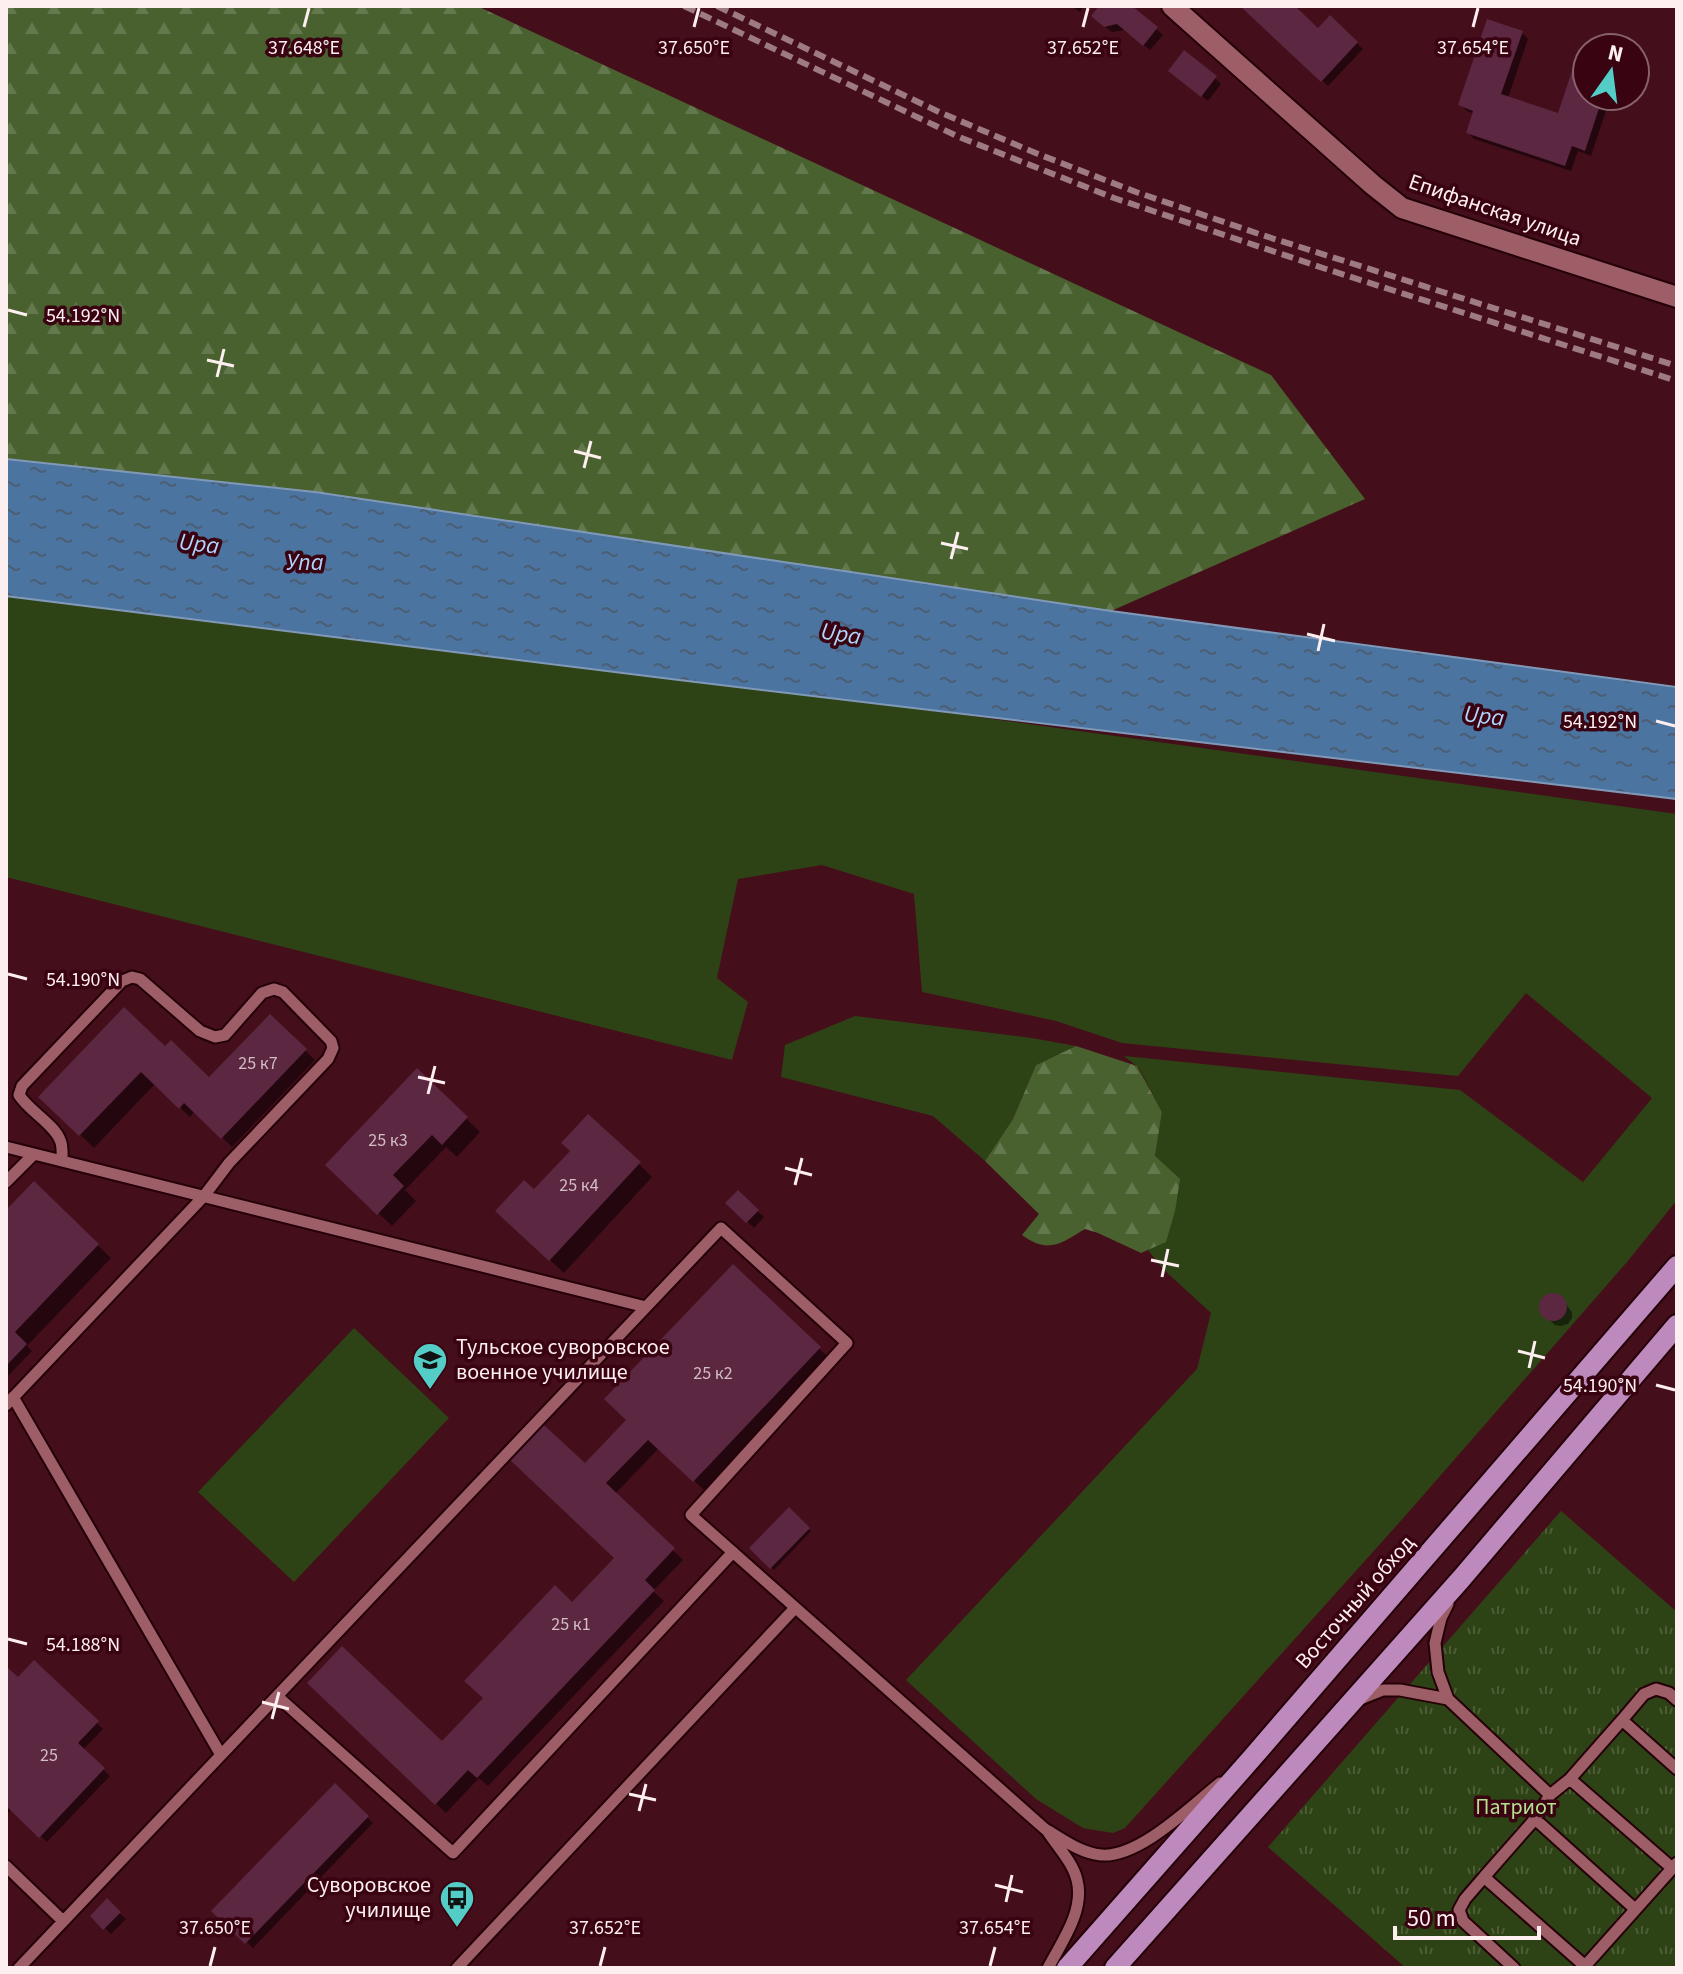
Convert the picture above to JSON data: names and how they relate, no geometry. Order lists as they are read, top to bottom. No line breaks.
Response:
{"streets":{"main road":["Восточный обход"],"street":["Епифанская улица"]},"water":["Upa","Упа"],"parks":["Патриот"],"places":{"school or university":["Тульское суворовское военное училище"],"bus stop":["Суворовское училище"]},"house_numbers":["25 к7","25 к3","25 к4","25 к2","25 к1","25"],"scale_bar":"50 m","north":"top","coordinates":["37.650°E","37.652°E","37.654°E","37.648°E","54.192°N","54.190°N","54.188°N"]}
